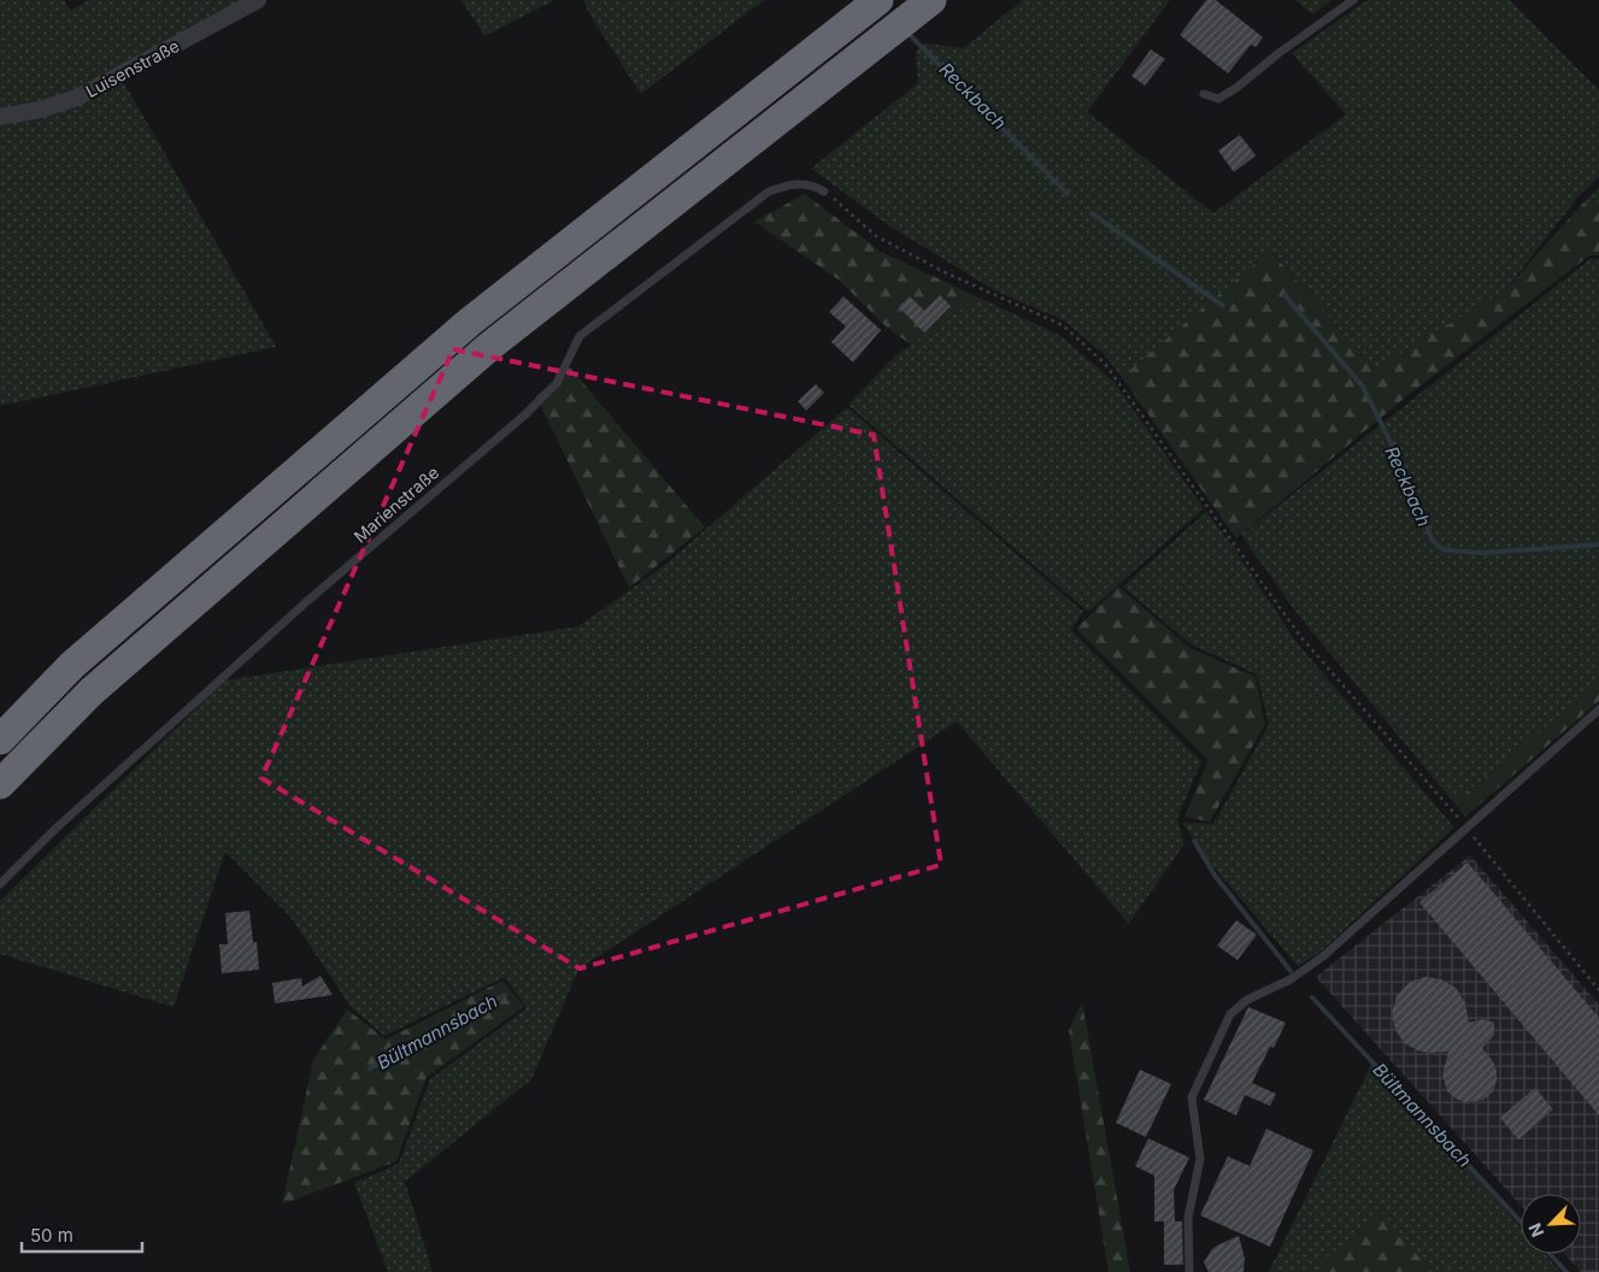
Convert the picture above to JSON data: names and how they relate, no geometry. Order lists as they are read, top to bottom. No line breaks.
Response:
{"streets":{"street":["Luisenstraße"],"lane":["Marienstraße"]},"water":["Reckbach","Bültmannsbach"],"scale_bar":"50 m","north":"bottom left"}
